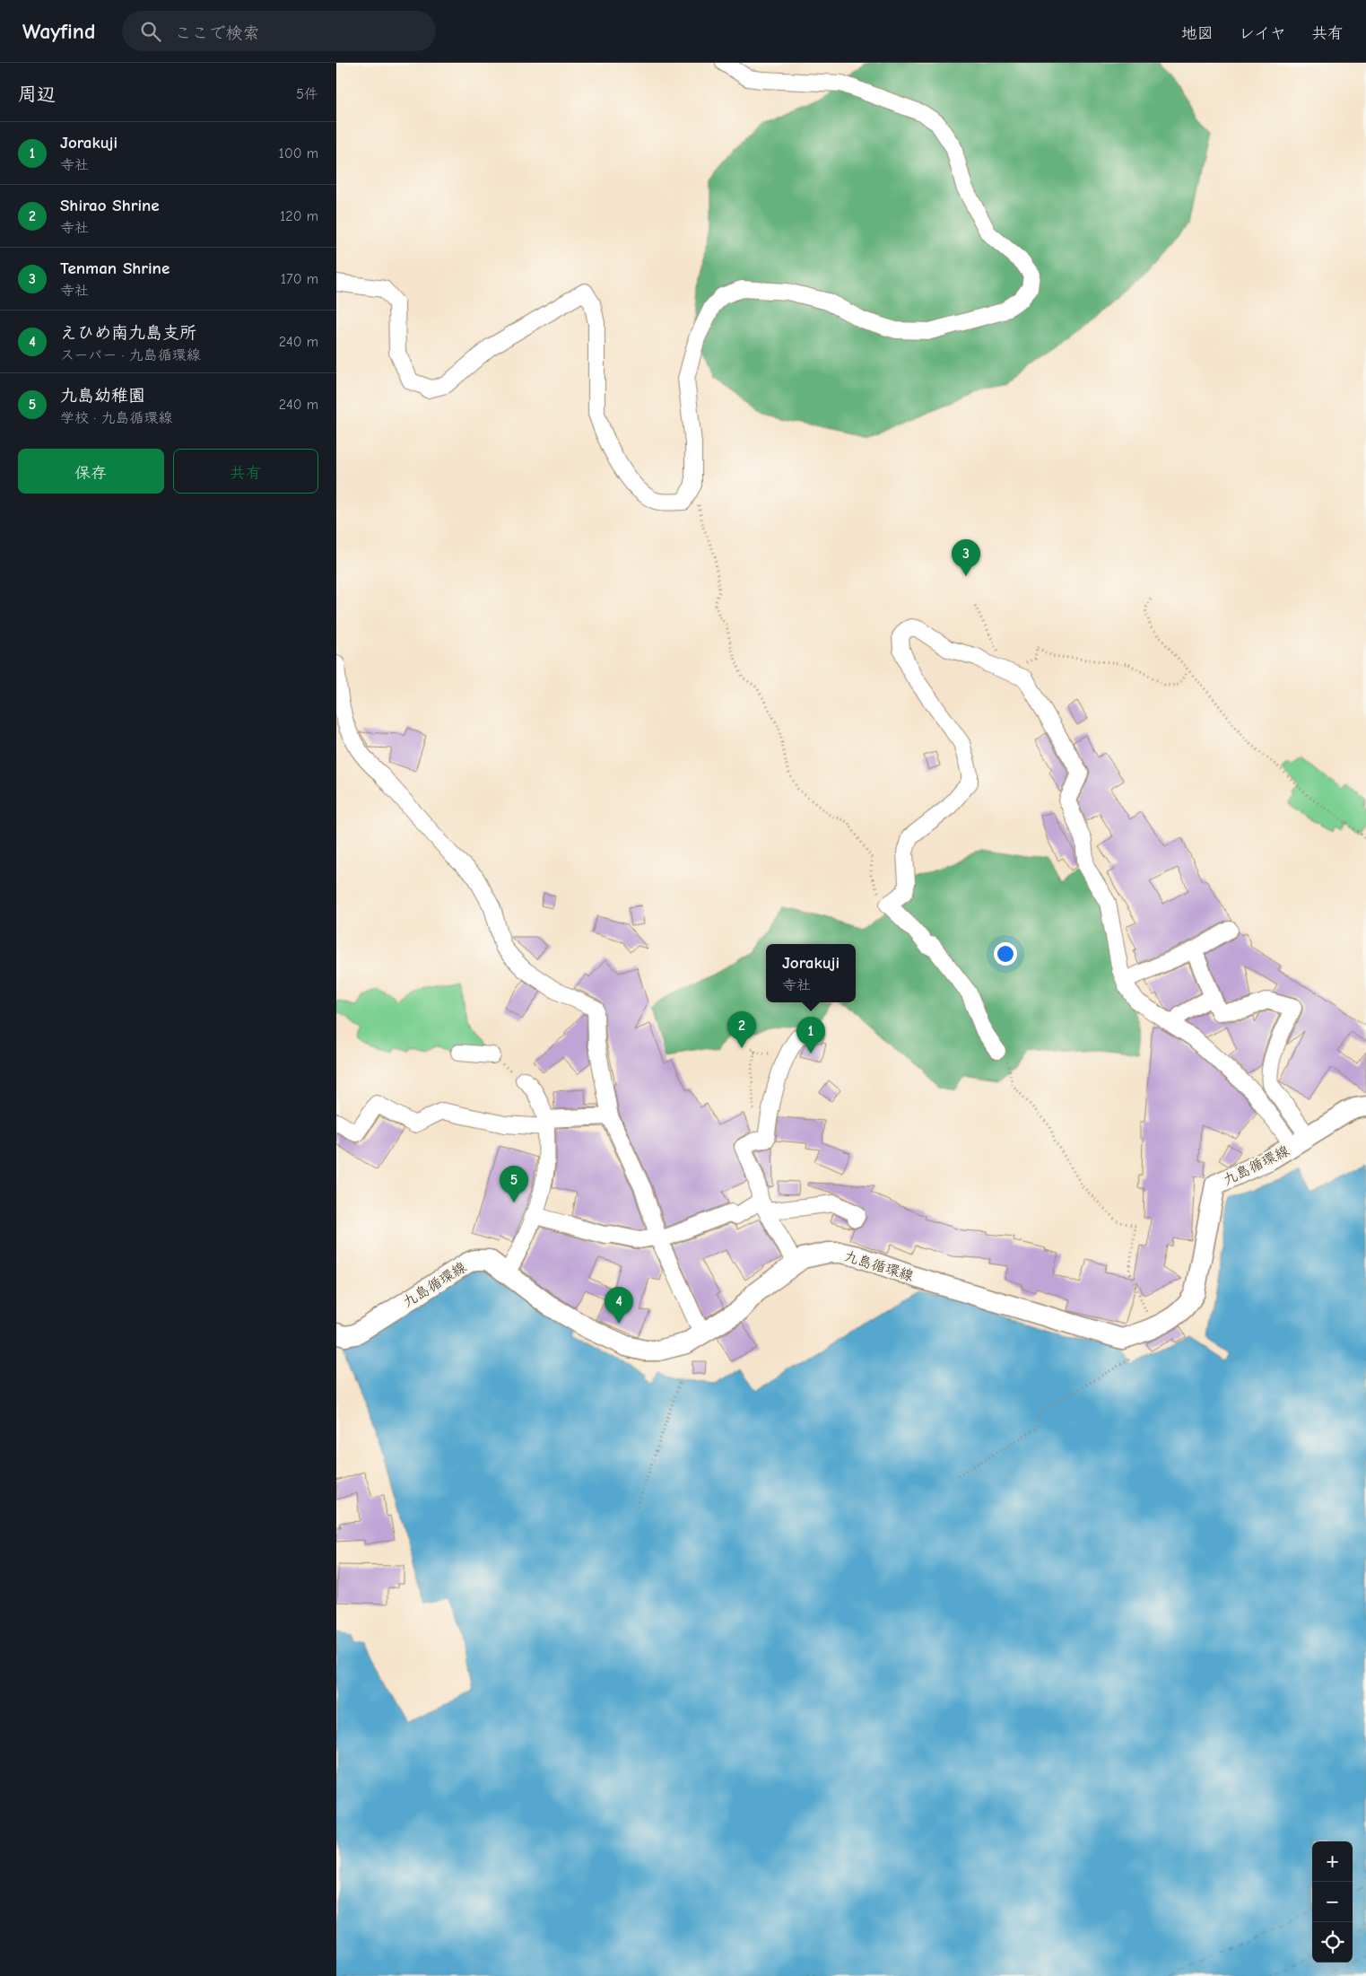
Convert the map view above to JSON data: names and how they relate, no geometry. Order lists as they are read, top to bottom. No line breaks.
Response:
{"streets":{"main road":["九島循環線"]},"page":{"header":"Wayfind","search":"ここで検索","nav":["地図","レイヤ","共有"],"heading":["周辺","5件"],"list":[{"mark":"1","name":"Jorakuji","note":"寺社","value":"100 m"},{"mark":"2","name":"Shirao Shrine","note":"寺社","value":"120 m"},{"mark":"3","name":"Tenman Shrine","note":"寺社","value":"170 m"},{"mark":"4","name":"えひめ南九島支所","note":"スーパー · 九島循環線","value":"240 m"},{"mark":"5","name":"九島幼稚園","note":"学校 · 九島循環線","value":"240 m"}],"buttons":["保存","共有"],"pins":["3","2","1","5","4"],"popup":["Jorakuji","寺社"],"map_buttons":["+","−"]}}
